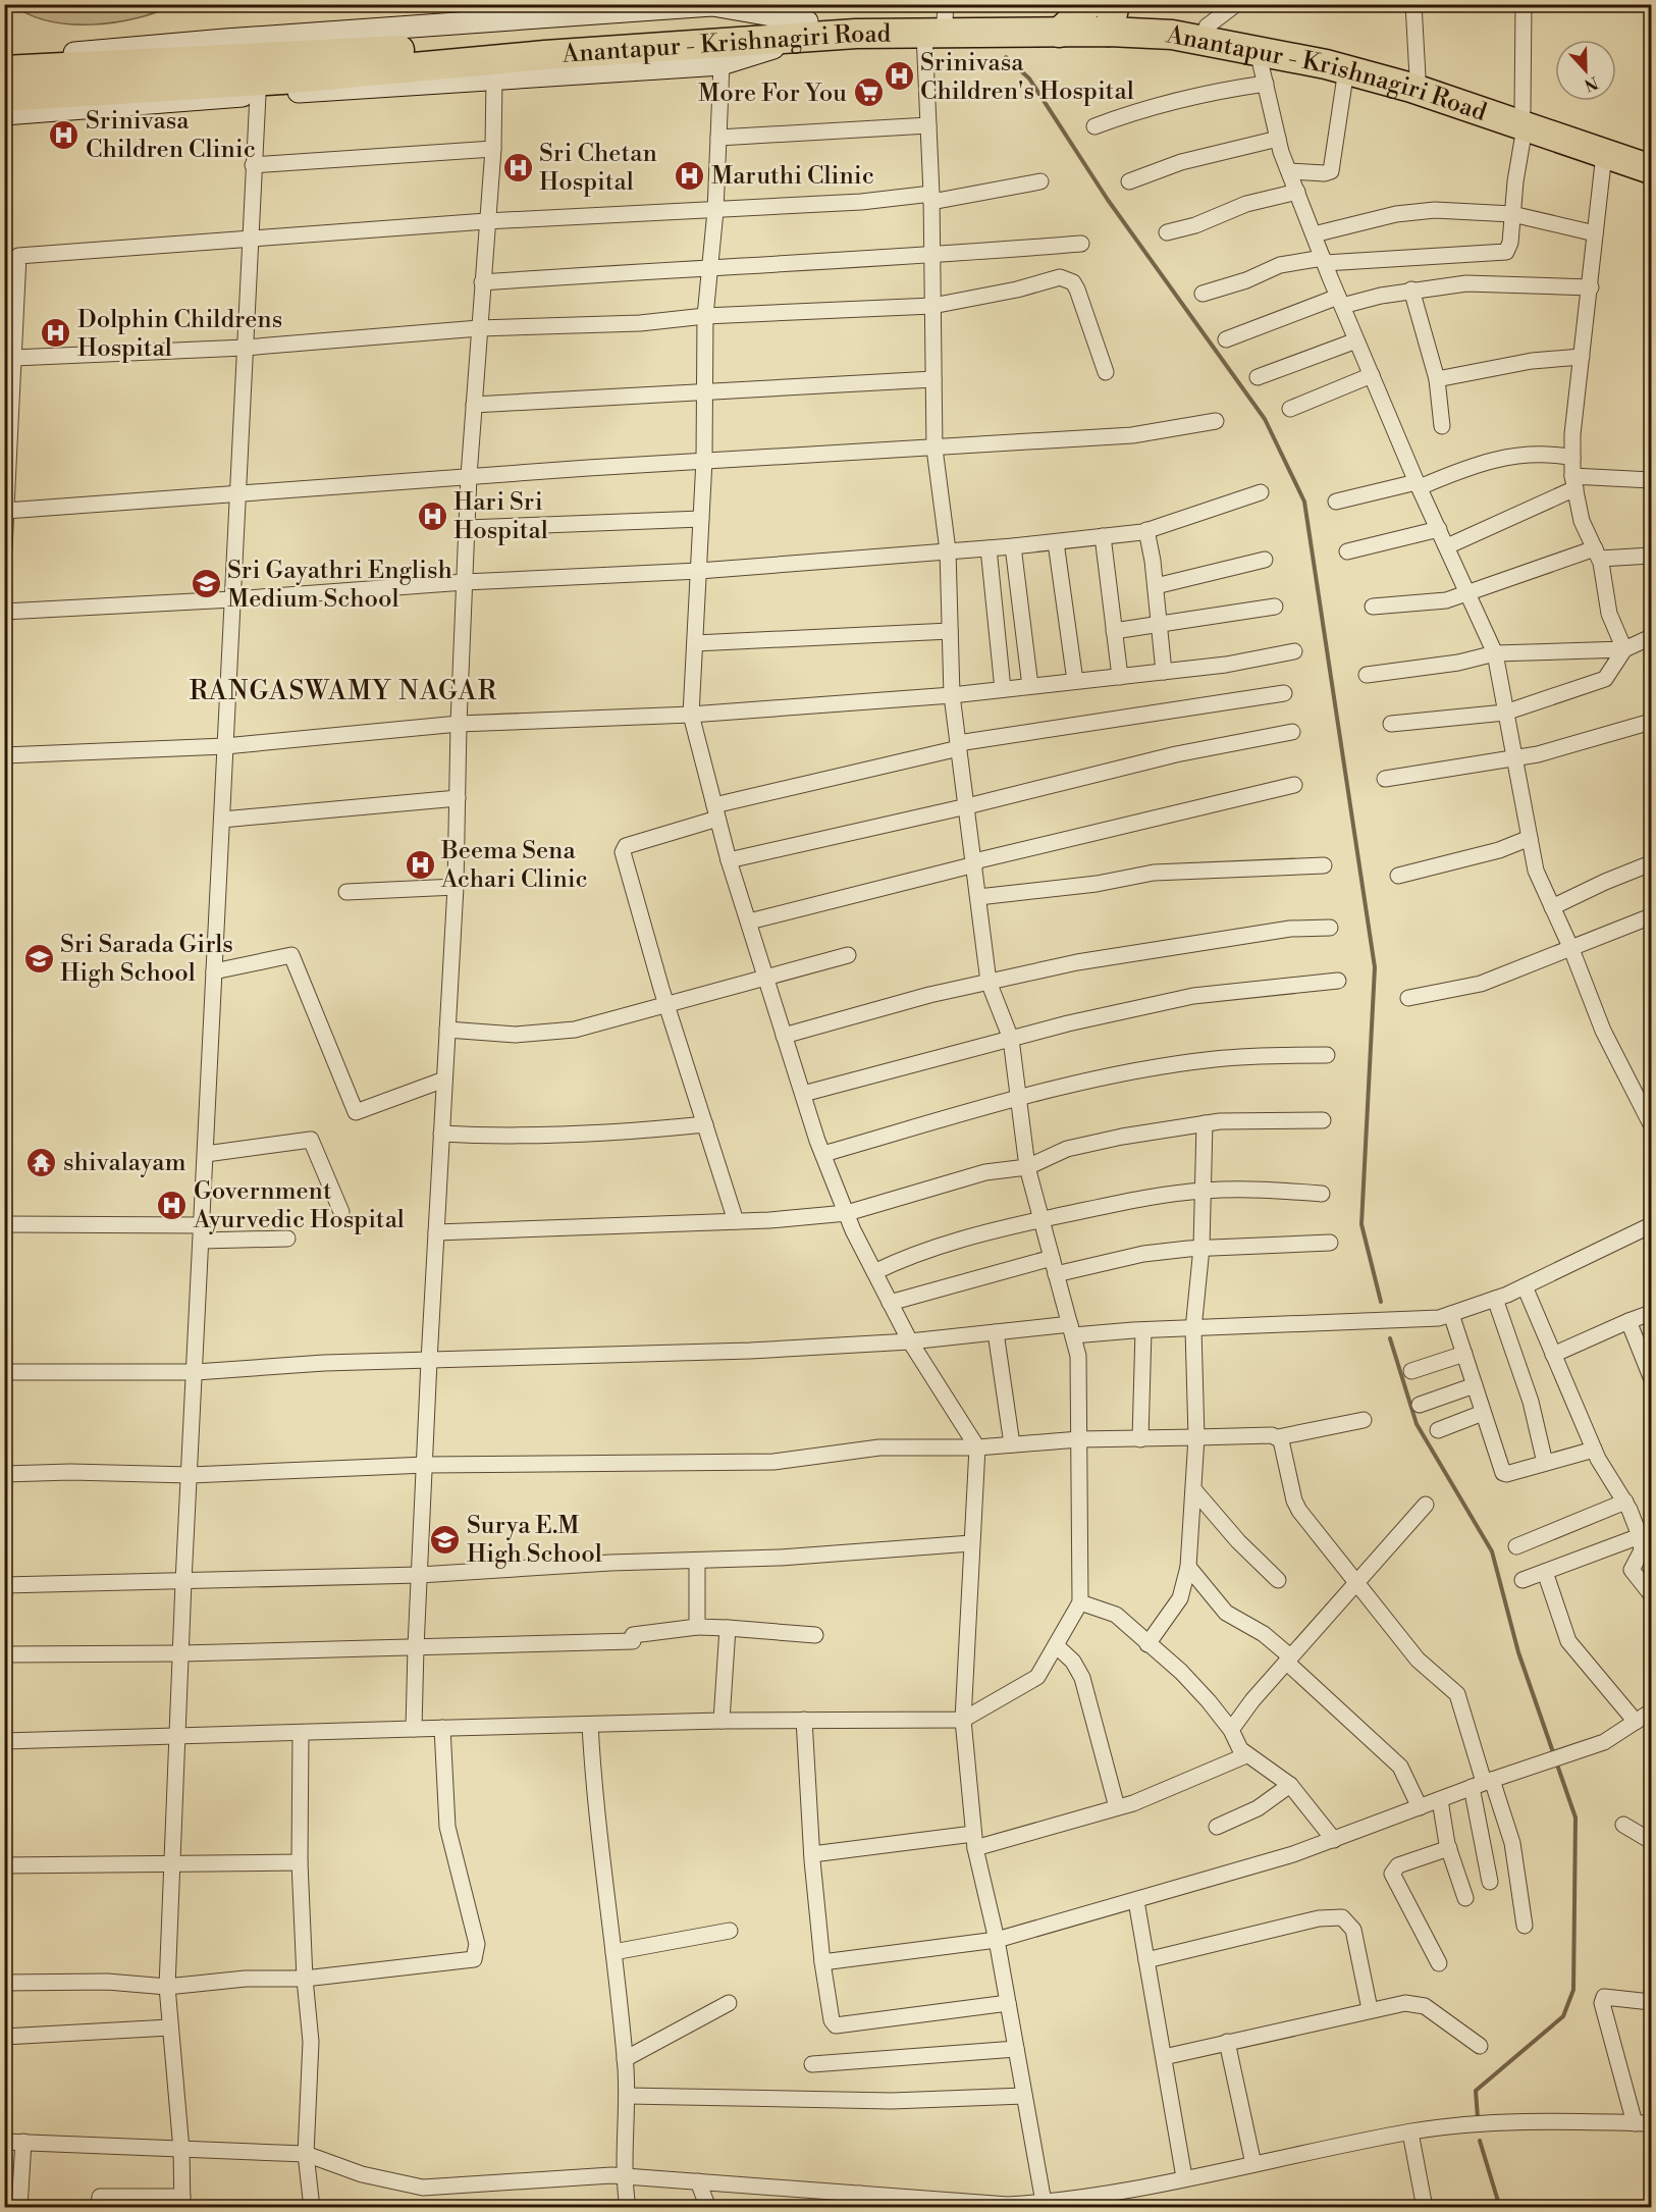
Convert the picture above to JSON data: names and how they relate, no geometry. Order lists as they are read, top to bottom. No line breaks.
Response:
{"streets":{"highway":["Anantapur - Krishnagiri Road"]},"districts":["RANGASWAMY NAGAR"],"places":{"hospital":["Srinivasa Children's Hospital","Srinivasa Children Clinic","Sri Chetan Hospital","Maruthi Clinic","Dolphin Childrens Hospital","Hari Sri Hospital","Beema Sena Achari Clinic","Government Ayurvedic Hospital"],"supermarket":["More For You"],"school or university":["Sri Gayathri English Medium School","Sri Sarada Girls High School","Surya E.M High School"],"temple":["shivalayam"]},"north":"bottom"}
